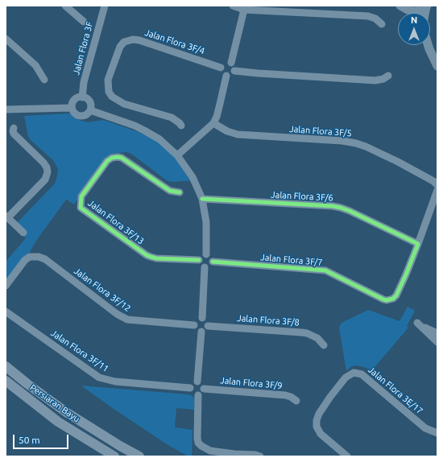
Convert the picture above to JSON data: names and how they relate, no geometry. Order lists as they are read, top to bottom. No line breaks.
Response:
{"streets":{"main road":["Persiaran Bayu"],"street":["Jalan Flora 3F/4","Jalan Flora 3F","Jalan Flora 3F/5","Jalan Flora 3F/6","Jalan Flora 3F/13","Jalan Flora 3F/7","Jalan Flora 3F/12","Jalan Flora 3F/8","Jalan Flora 3F/11","Jalan Flora 3F/9","Jalan Flora 3E/17"]},"crossings":[["Jalan Flora 3F/6","Jalan Flora 3F/7"],["Jalan Flora 3F/13","Jalan Flora 3F/7"],["Jalan Flora 3F/12","Jalan Flora 3F/8"],["Jalan Flora 3F/11","Jalan Flora 3F/9"]],"scale_bar":"50 m","north":"top"}
